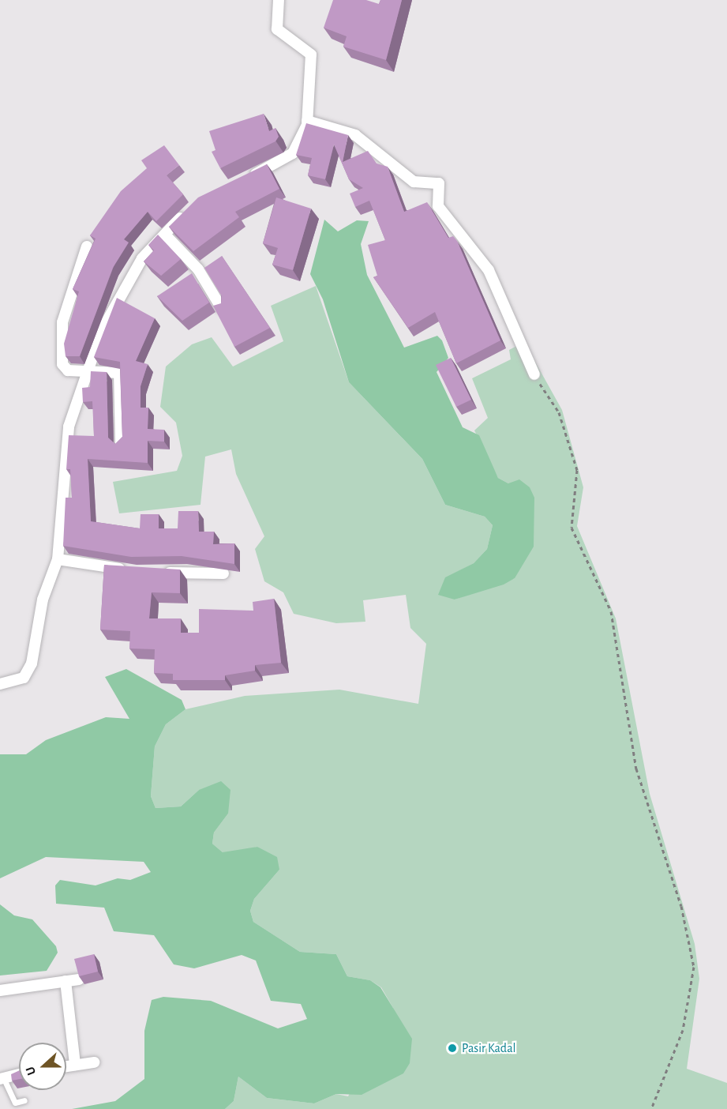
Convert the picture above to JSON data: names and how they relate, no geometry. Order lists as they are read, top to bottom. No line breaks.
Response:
{"places":["Pasir Kadal"],"north":"left"}
